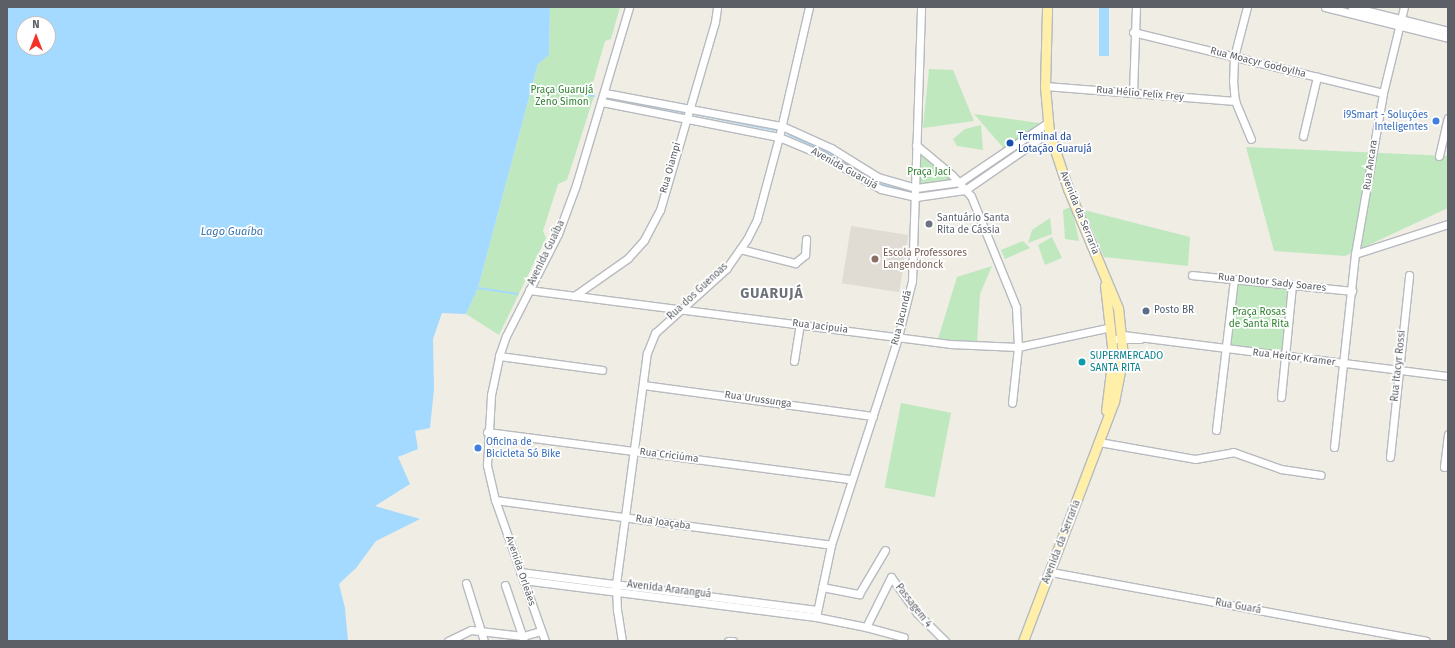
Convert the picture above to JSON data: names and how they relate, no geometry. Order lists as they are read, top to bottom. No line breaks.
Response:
{"streets":{"main road":["Avenida da Serraria"],"street":["Rua Moacyr Godoylha","Rua Hélio Felix Frey","Rua Ancara","Rua Oiampi","Avenida Guarujá","Avenida Guaíba","Rua Doutor Sady Soares","Rua dos Guenoas","Rua Jacundá","Rua Jacipuia","Rua Heitor Kramer","Rua Itacyr Rossi","Rua Urussunga","Rua Criciúma","Rua Joaçaba","Avenida Orleães","Avenida Araranguá","Passagem 4","Rua Guará"]},"crossings":[["Rua Moacyr Godoylha","Rua Ancara"],["Rua Hélio Felix Frey","Avenida da Serraria"],["Rua Ancara","Rua Doutor Sady Soares"],["Rua Ancara","Rua Heitor Kramer"],["Rua Oiampi","Avenida Guarujá"],["Rua Oiampi","Rua Jacipuia"],["Avenida Guarujá","Avenida da Serraria"],["Avenida Guarujá","Avenida Guaíba"],["Avenida Guarujá","Rua dos Guenoas"],["Avenida Guarujá","Rua Jacundá"],["Avenida da Serraria","Rua Jacipuia"],["Avenida da Serraria","Rua Heitor Kramer"],["Avenida da Serraria","Rua Guará"],["Avenida Guaíba","Rua Jacipuia"],["Avenida Guaíba","Rua Criciúma"],["Avenida Guaíba","Rua Joaçaba"],["Avenida Guaíba","Avenida Orleães"],["Rua dos Guenoas","Rua Jacipuia"],["Rua dos Guenoas","Rua Urussunga"],["Rua dos Guenoas","Rua Criciúma"],["Rua dos Guenoas","Rua Joaçaba"],["Rua dos Guenoas","Avenida Araranguá"],["Rua Jacundá","Rua Jacipuia"],["Rua Jacundá","Rua Urussunga"],["Rua Jacundá","Rua Criciúma"],["Rua Jacundá","Rua Joaçaba"],["Rua Jacundá","Avenida Araranguá"],["Rua Heitor Kramer","Rua Itacyr Rossi"],["Rua Joaçaba","Avenida Orleães"],["Avenida Orleães","Avenida Araranguá"]],"districts":["GUARUJÁ"],"water":["Lago Guaíba"],"parks":["Praça Guarujá Zeno Simon","Praça Jaci","Praça Rosas de Santa Rita"],"places":["i9Smart - Soluções Inteligentes","Terminal da Lotação Guarujá","Santuário Santa Rita de Cássia","Escola Professores Langendonck","Posto BR","SUPERMERCADO SANTA RITA","Oficina de Bicicleta Só Bike"],"north":"top"}
